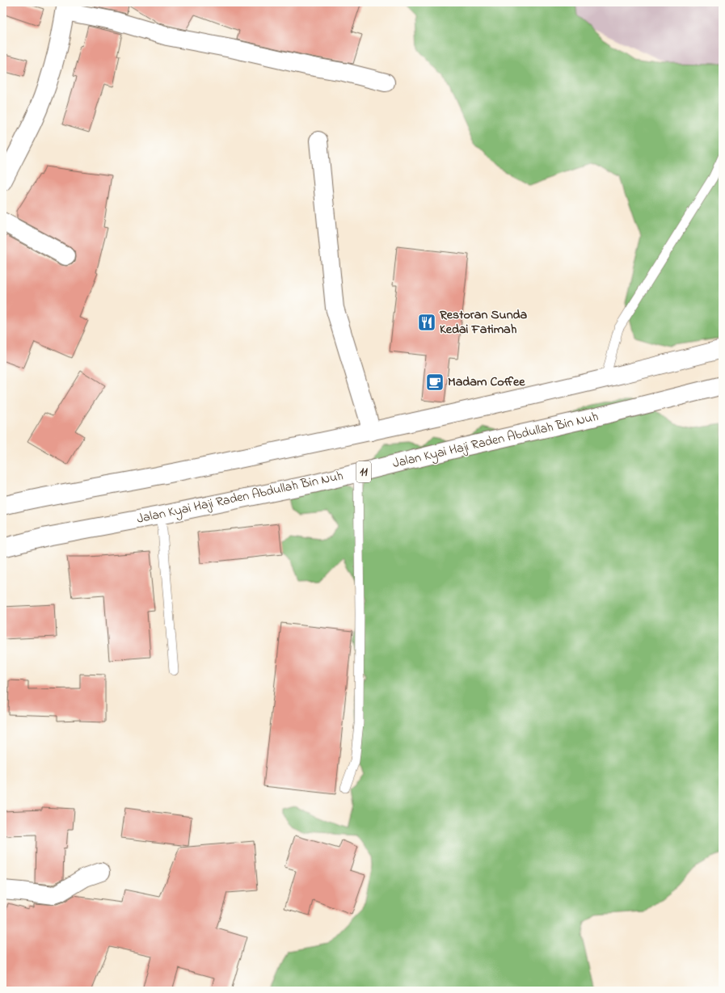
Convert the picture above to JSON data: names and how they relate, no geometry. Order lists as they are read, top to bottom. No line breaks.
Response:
{"streets":{"main road":["Jalan Kyai Haji Raden Abdullah Bin Nuh","11"]},"places":{"restaurant":["Restoran Sunda Kedai Fatimah"],"cafe":["Madam Coffee"]}}
